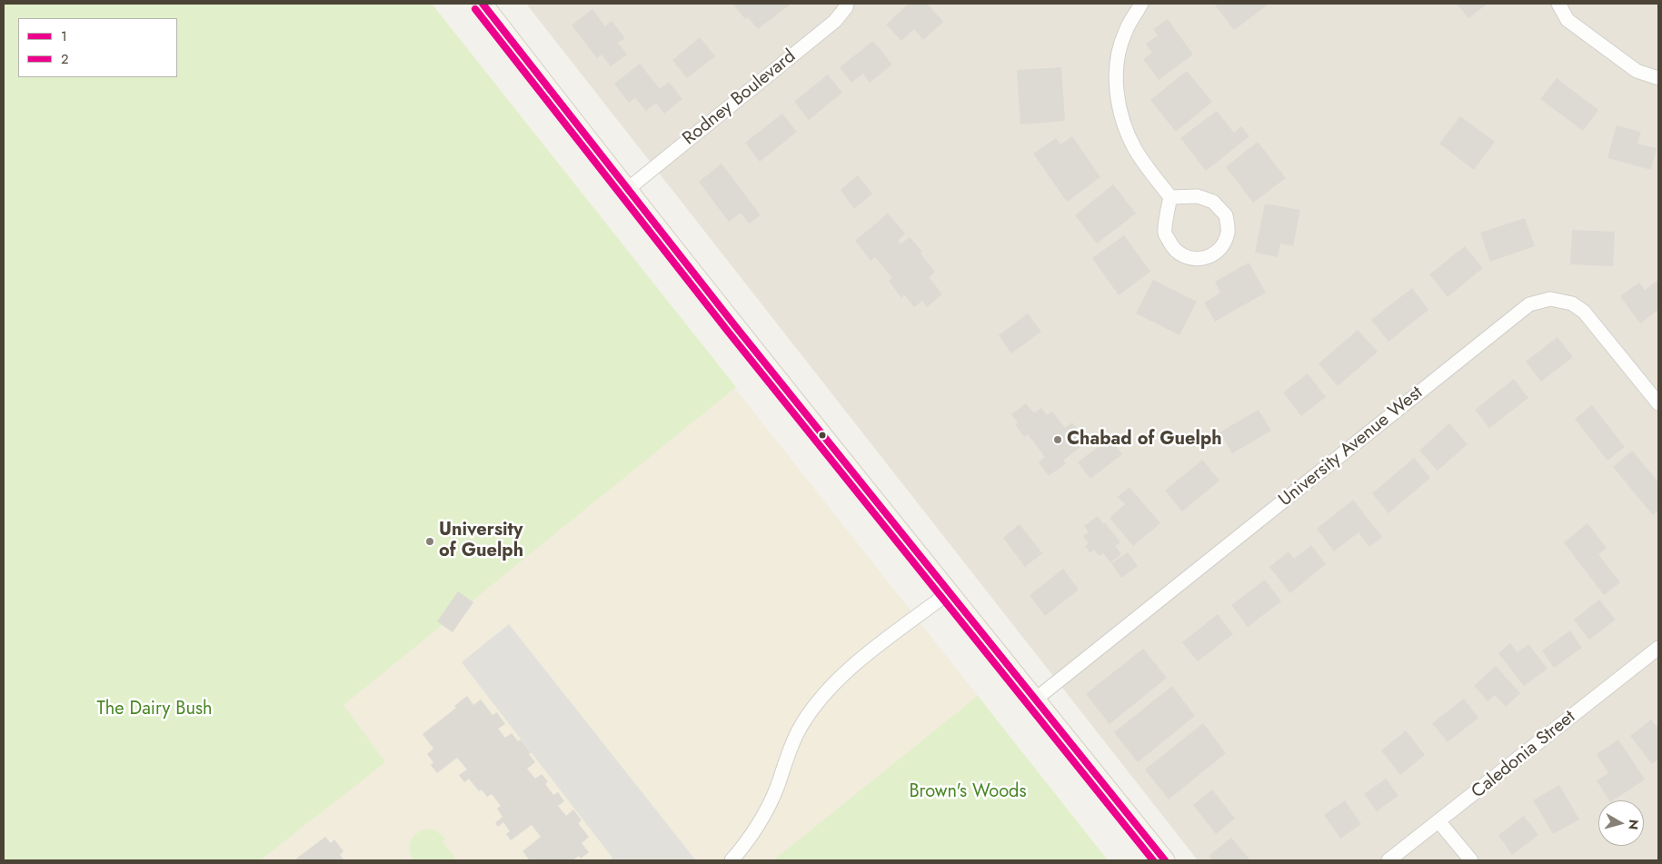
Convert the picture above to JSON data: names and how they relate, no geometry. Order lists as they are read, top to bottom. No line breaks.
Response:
{"streets":{"street":["Rodney Boulevard","University Avenue West","Caledonia Street"]},"parks":["The Dairy Bush","Brown's Woods"],"places":["Chabad of Guelph","University of Guelph"],"lines":["transit line 1","transit line 2"],"legend":["1","2"],"north":"right"}
